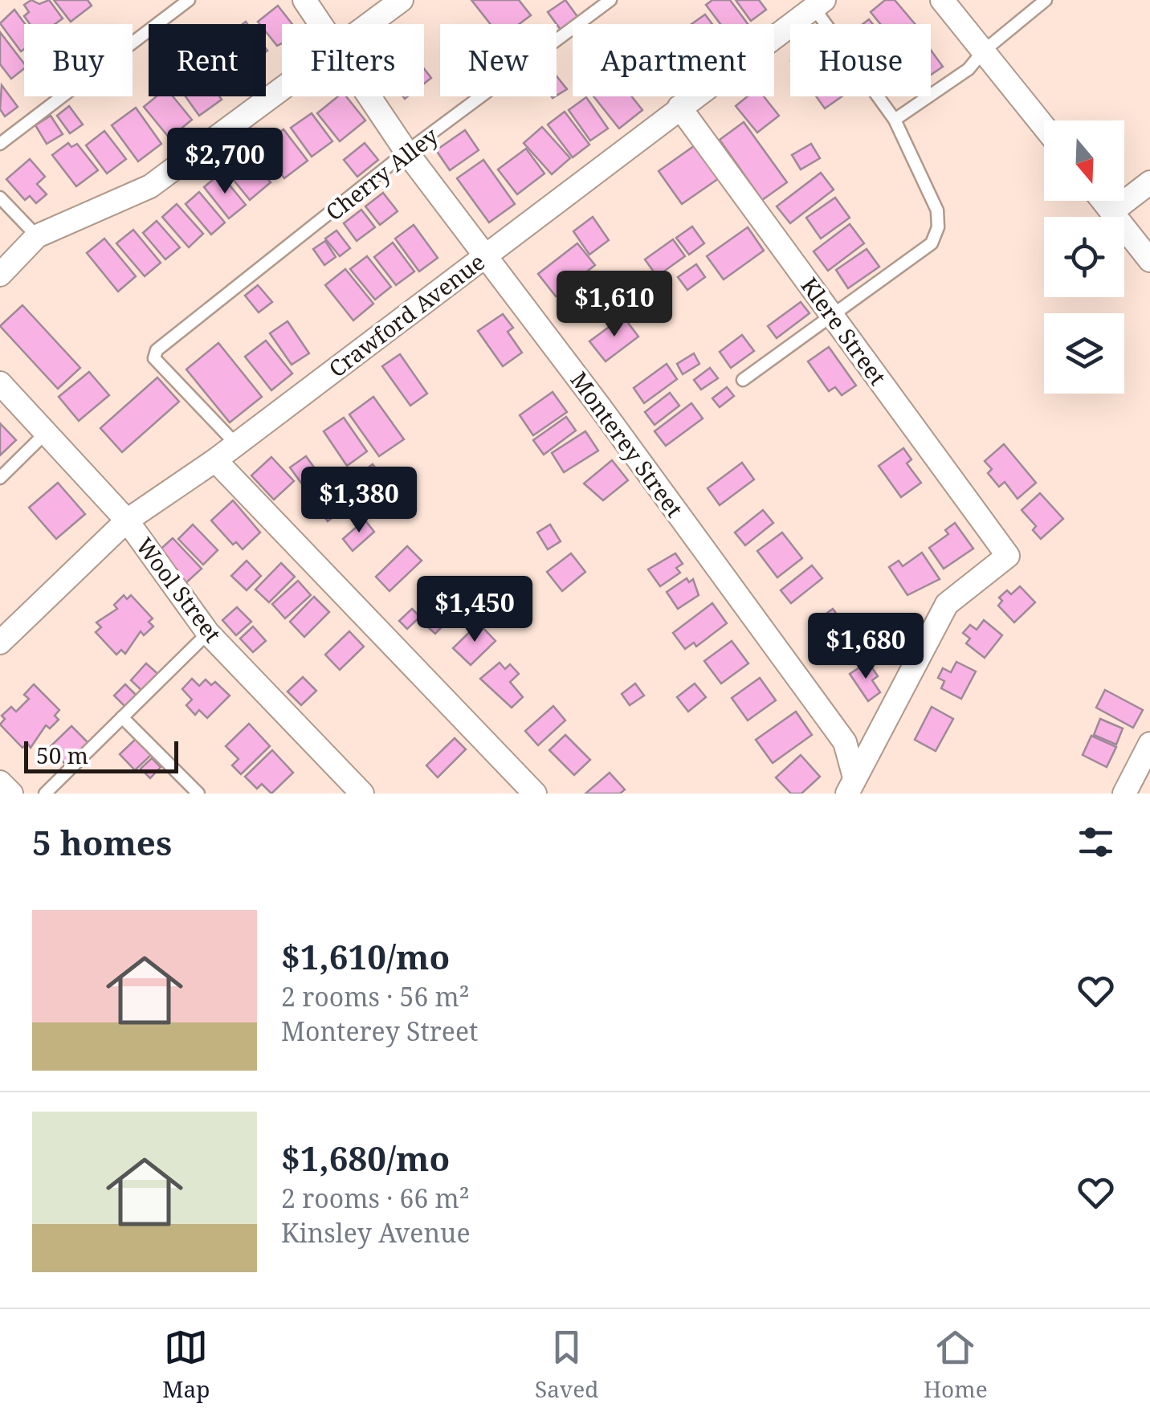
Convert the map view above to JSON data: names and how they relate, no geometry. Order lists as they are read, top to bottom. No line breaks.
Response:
{"streets":{"street":["Crawford Avenue","Klere Street","Monterey Street","Wool Street"],"lane":["Cherry Alley"]},"crossings":[["Cherry Alley","Crawford Avenue"],["Cherry Alley","Monterey Street"],["Crawford Avenue","Klere Street"],["Crawford Avenue","Monterey Street"],["Crawford Avenue","Wool Street"],["Klere Street","Monterey Street"]],"scale_bar":"50 m","north":"bottom","page":{"chip":["Buy","Rent","Filters","New","Apartment","House"],"price":["$2,700","$1,610","$1,380","$1,450","$1,680"],"scale":"50 m","heading":"5 homes","list":[{"name":"$1,610/mo","note":"2 rooms · 56 m² · Monterey Street"},{"name":"$1,680/mo","note":"2 rooms · 66 m² · Kinsley Avenue"}],"tabs":["Map","Saved","Home"]}}
